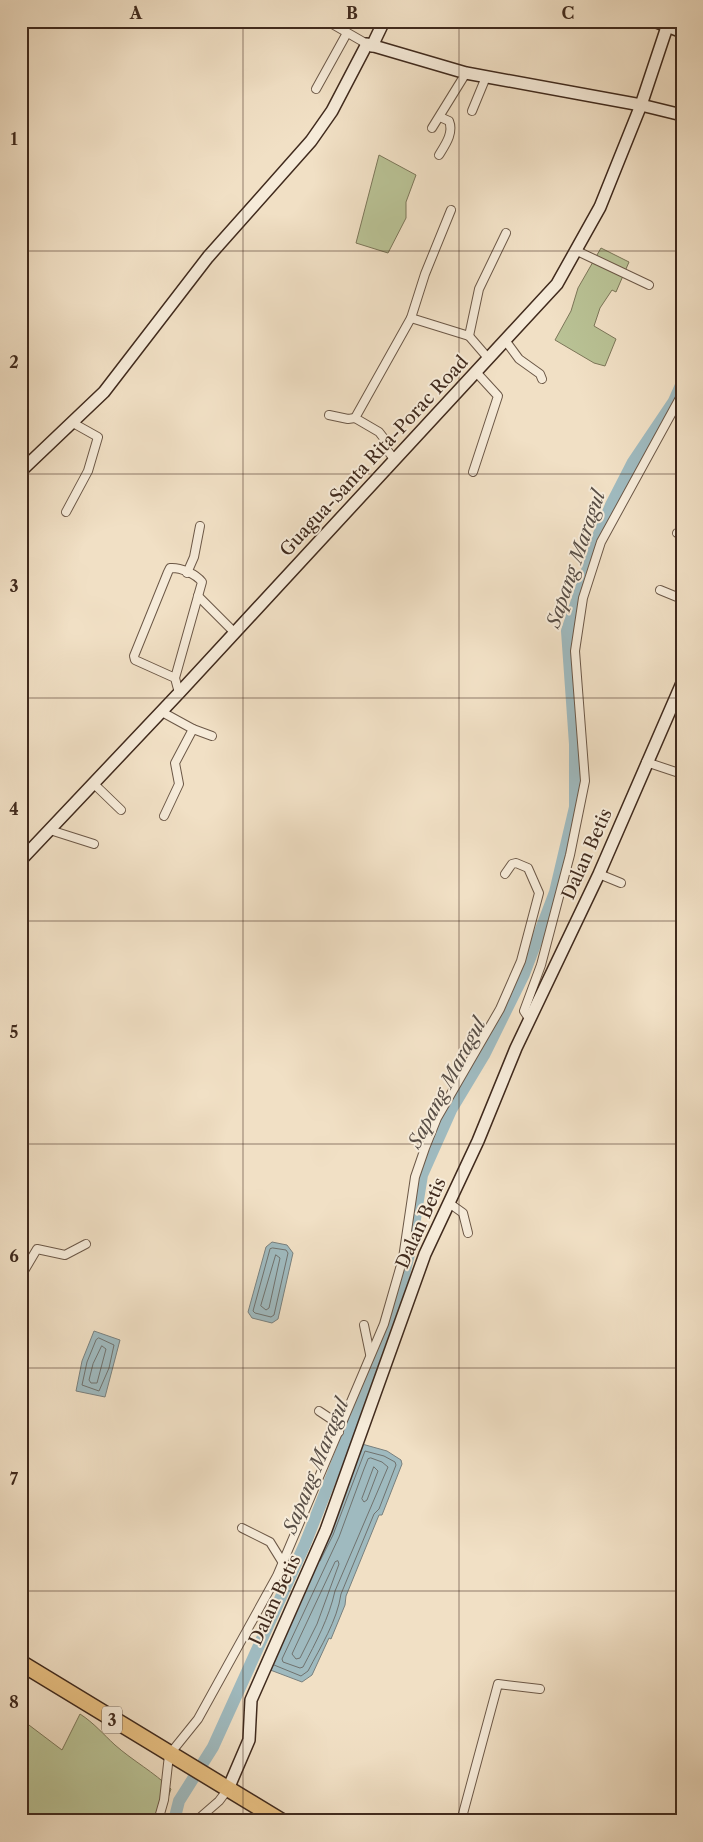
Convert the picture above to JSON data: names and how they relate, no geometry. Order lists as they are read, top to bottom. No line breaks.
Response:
{"streets":{"highway":["3"],"street":["Guagua-Santa Rita-Porac Road","Dalan Betis"]},"crossings":[["Dalan Betis","3"]],"water":["Sapang Maragul"],"grid":{"columns":["A","B","C"],"rows":["1","2","3","4","5","6","7","8"]}}
